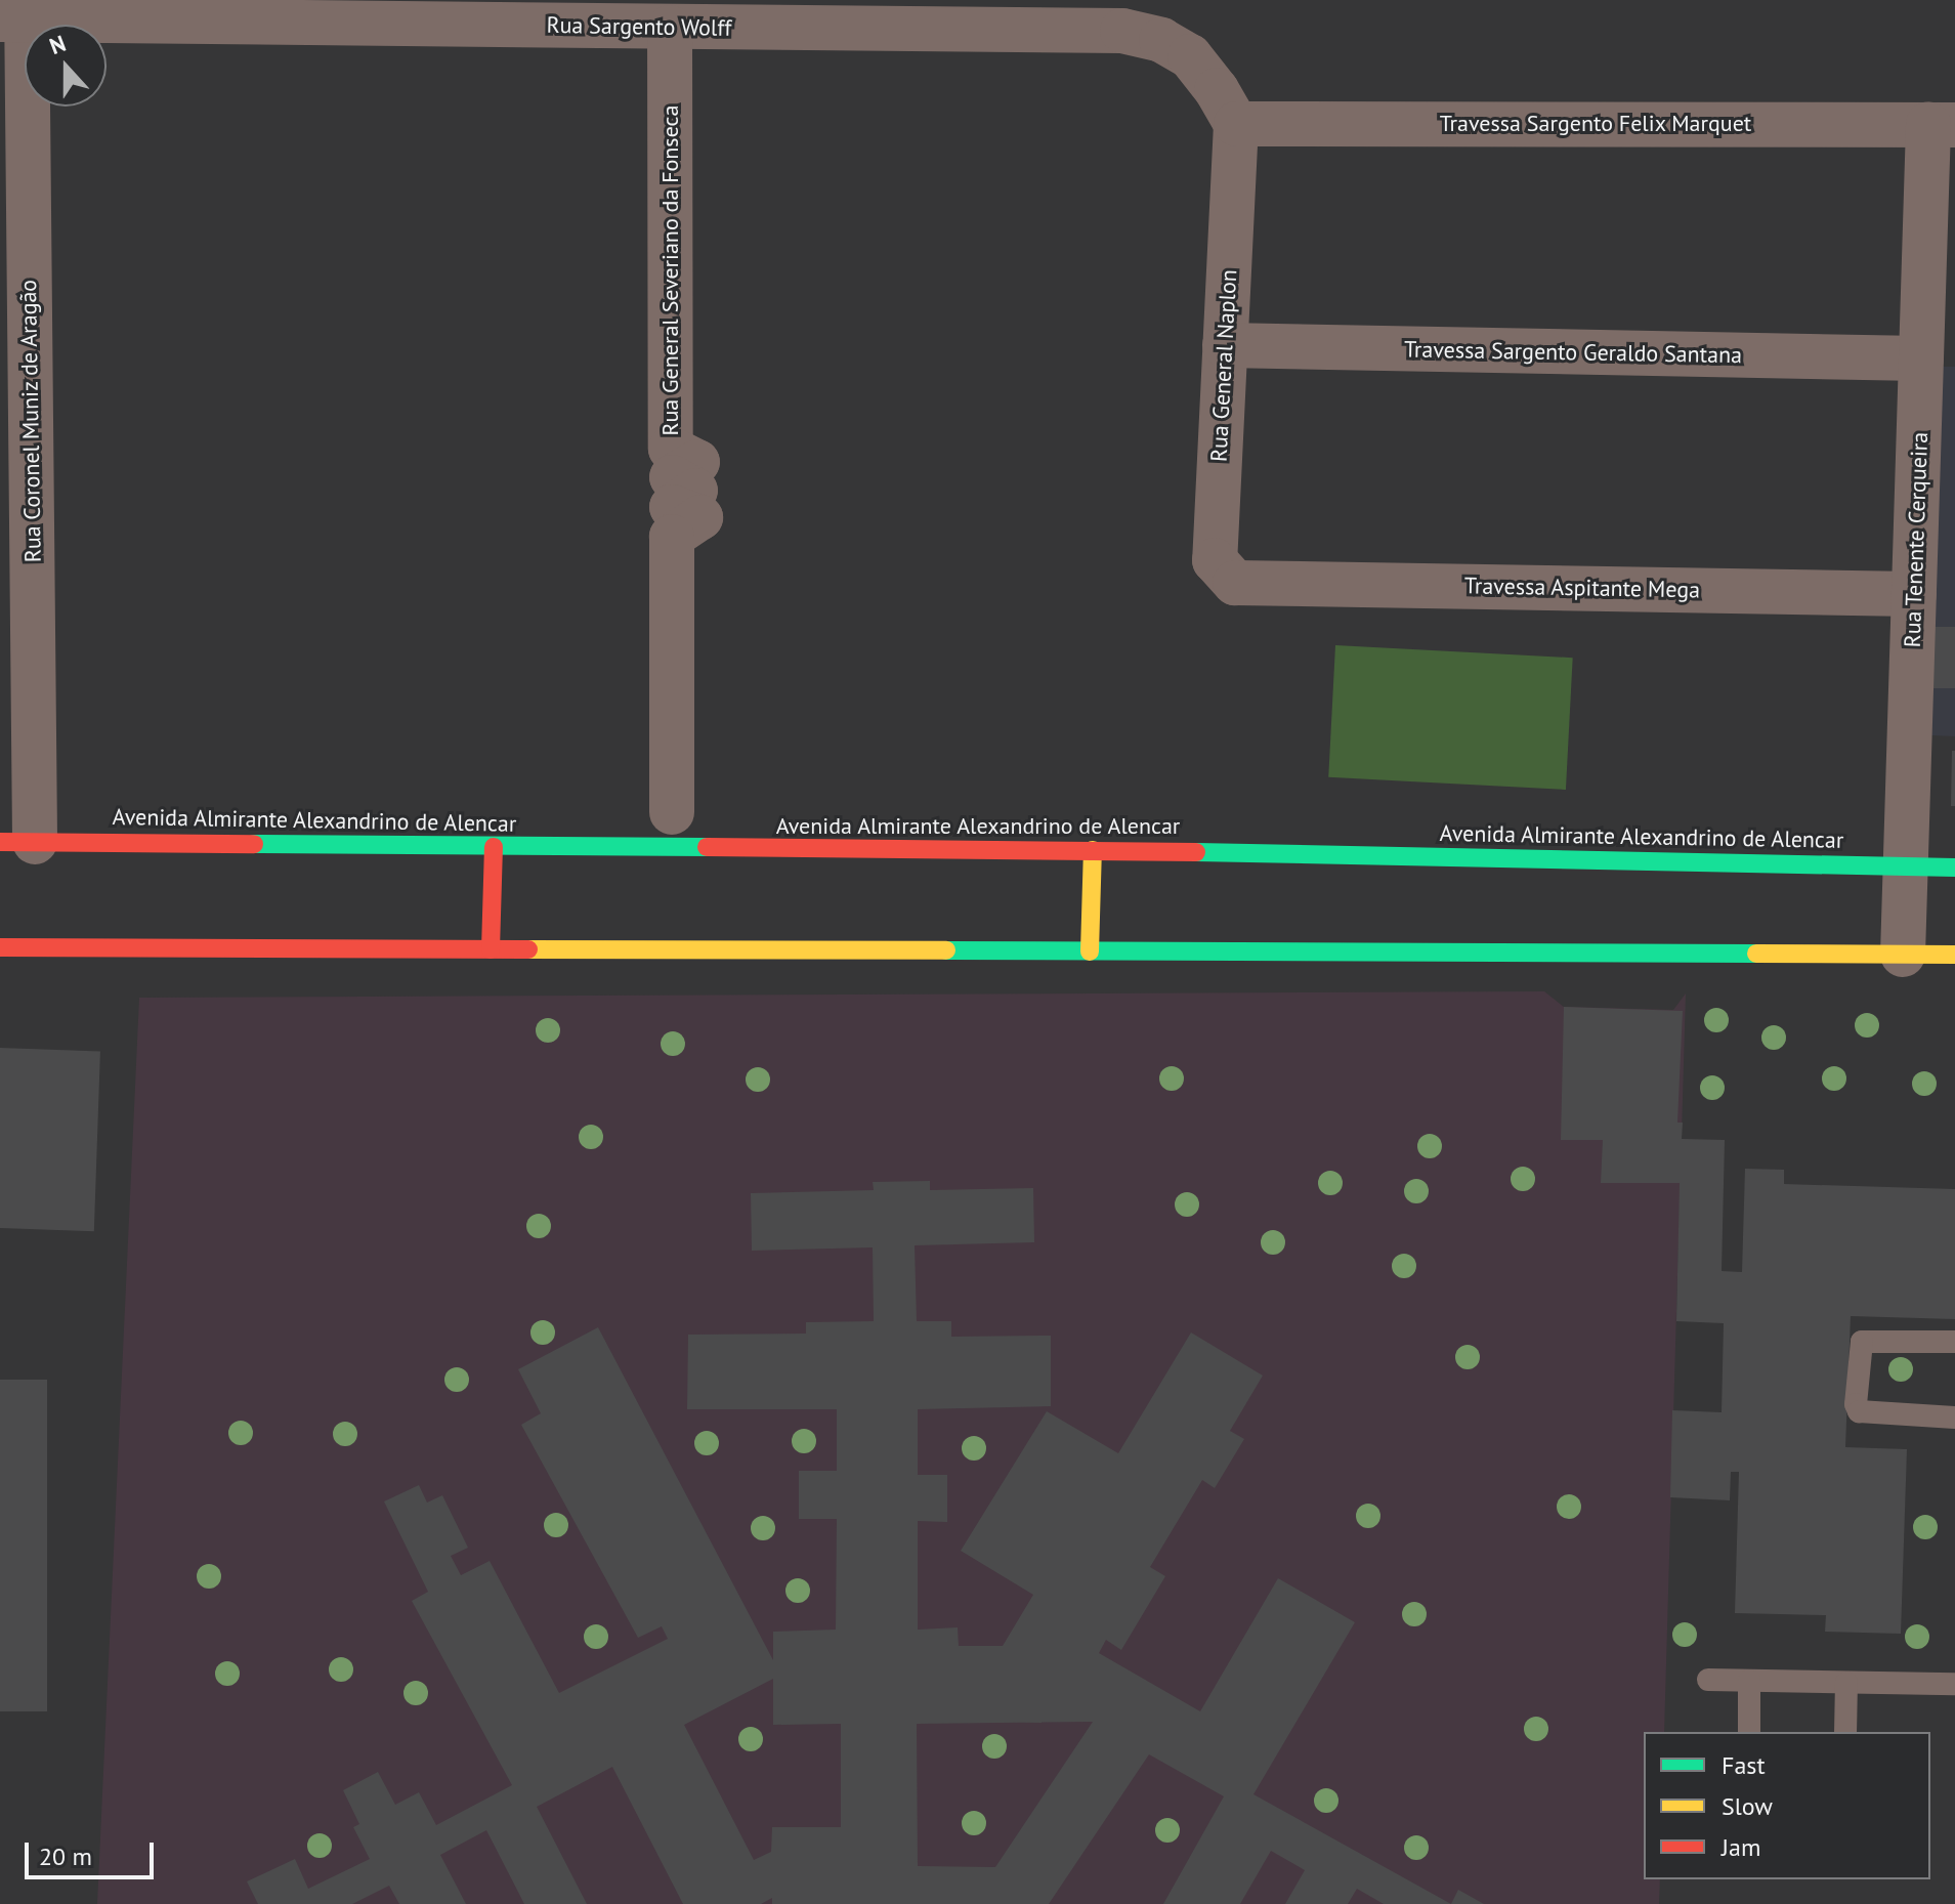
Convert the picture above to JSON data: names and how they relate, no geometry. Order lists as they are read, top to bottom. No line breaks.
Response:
{"streets":{"street":["Rua Sargento Wolff","Travessa Sargento Felix Marquet","Rua General Severiano da Fonseca","Travessa Sargento Geraldo Santana","Rua General Naplon","Rua Coronel Muniz de Aragão","Rua Tenente Cerqueira","Travessa Aspitante Mega","Avenida Almirante Alexandrino de Alencar"]},"crossings":[["Rua Sargento Wolff","Travessa Sargento Felix Marquet"],["Rua Sargento Wolff","Rua General Severiano da Fonseca"],["Rua Sargento Wolff","Rua General Naplon"],["Rua Sargento Wolff","Rua Coronel Muniz de Aragão"],["Travessa Sargento Felix Marquet","Rua General Naplon"],["Travessa Sargento Felix Marquet","Rua Tenente Cerqueira"],["Travessa Sargento Geraldo Santana","Rua General Naplon"],["Travessa Sargento Geraldo Santana","Rua Tenente Cerqueira"],["Rua General Naplon","Travessa Aspitante Mega"],["Rua Coronel Muniz de Aragão","Avenida Almirante Alexandrino de Alencar"],["Rua Tenente Cerqueira","Travessa Aspitante Mega"],["Rua Tenente Cerqueira","Avenida Almirante Alexandrino de Alencar"]],"legend":["Fast","Slow","Jam"],"scale_bar":"20 m","north":"top"}
